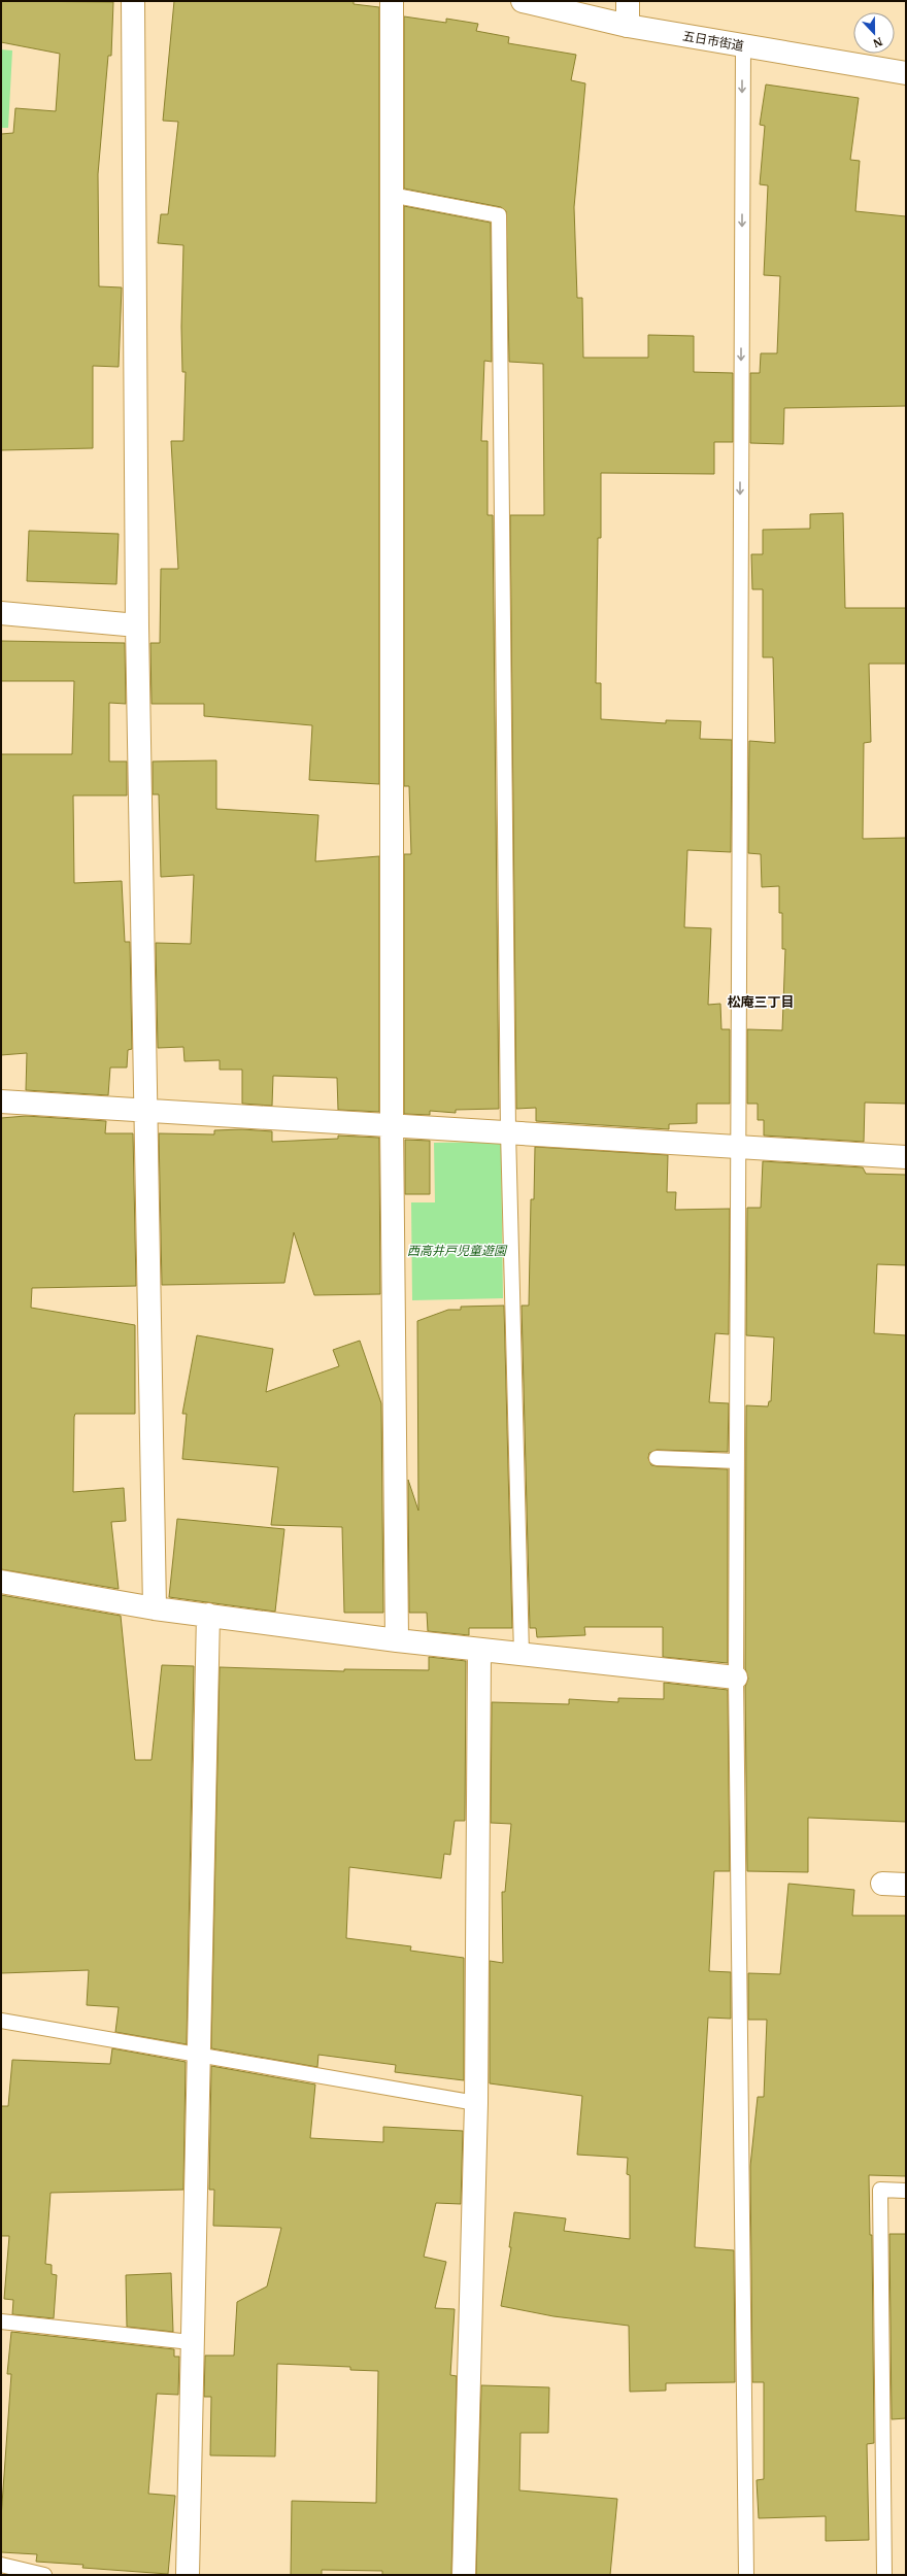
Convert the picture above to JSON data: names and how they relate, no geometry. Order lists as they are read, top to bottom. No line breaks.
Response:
{"streets":{"street":["五日市街道"]},"districts":["松庵三丁目"],"parks":["西高井戸児童遊園"],"north":"bottom"}
